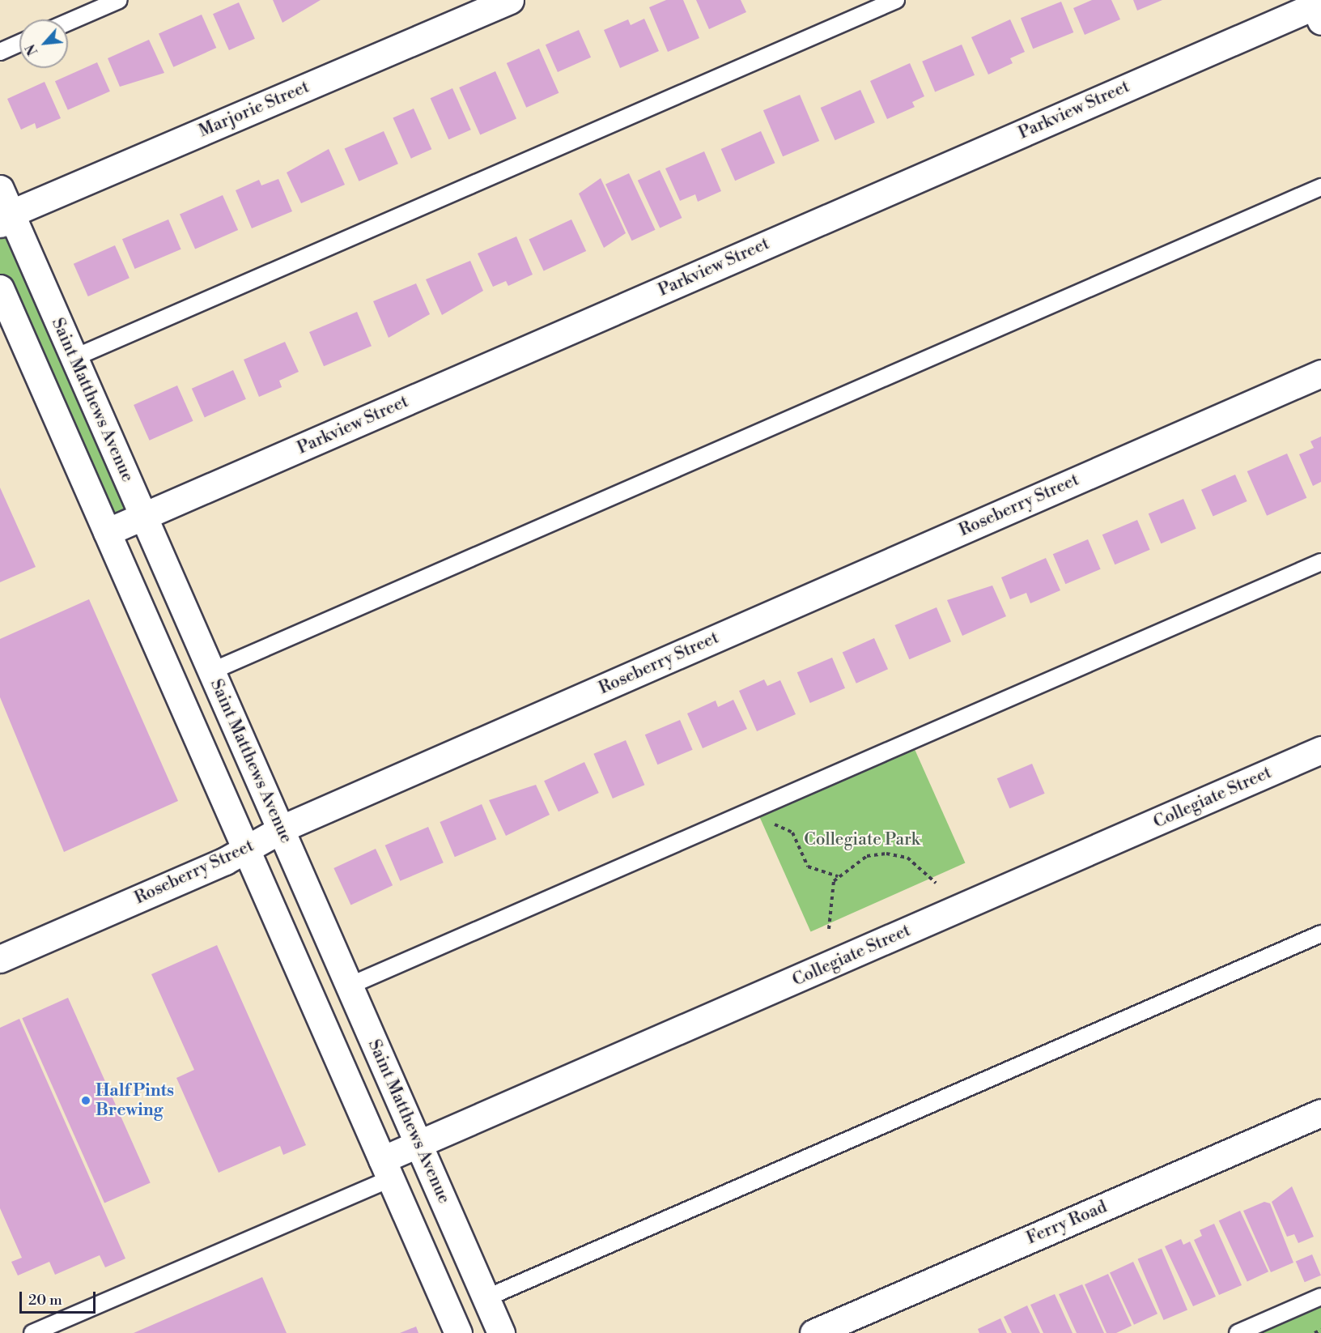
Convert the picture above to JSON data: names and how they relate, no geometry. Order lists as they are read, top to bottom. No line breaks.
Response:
{"streets":{"street":["Marjorie Street","Parkview Street","Saint Matthews Avenue","Roseberry Street","Collegiate Street","Ferry Road"]},"crossings":[["Marjorie Street","Saint Matthews Avenue"],["Parkview Street","Saint Matthews Avenue"],["Saint Matthews Avenue","Roseberry Street"],["Saint Matthews Avenue","Collegiate Street"]],"parks":["Collegiate Park"],"places":["Half Pints Brewing"],"scale_bar":"20 m","north":"bottom left"}
